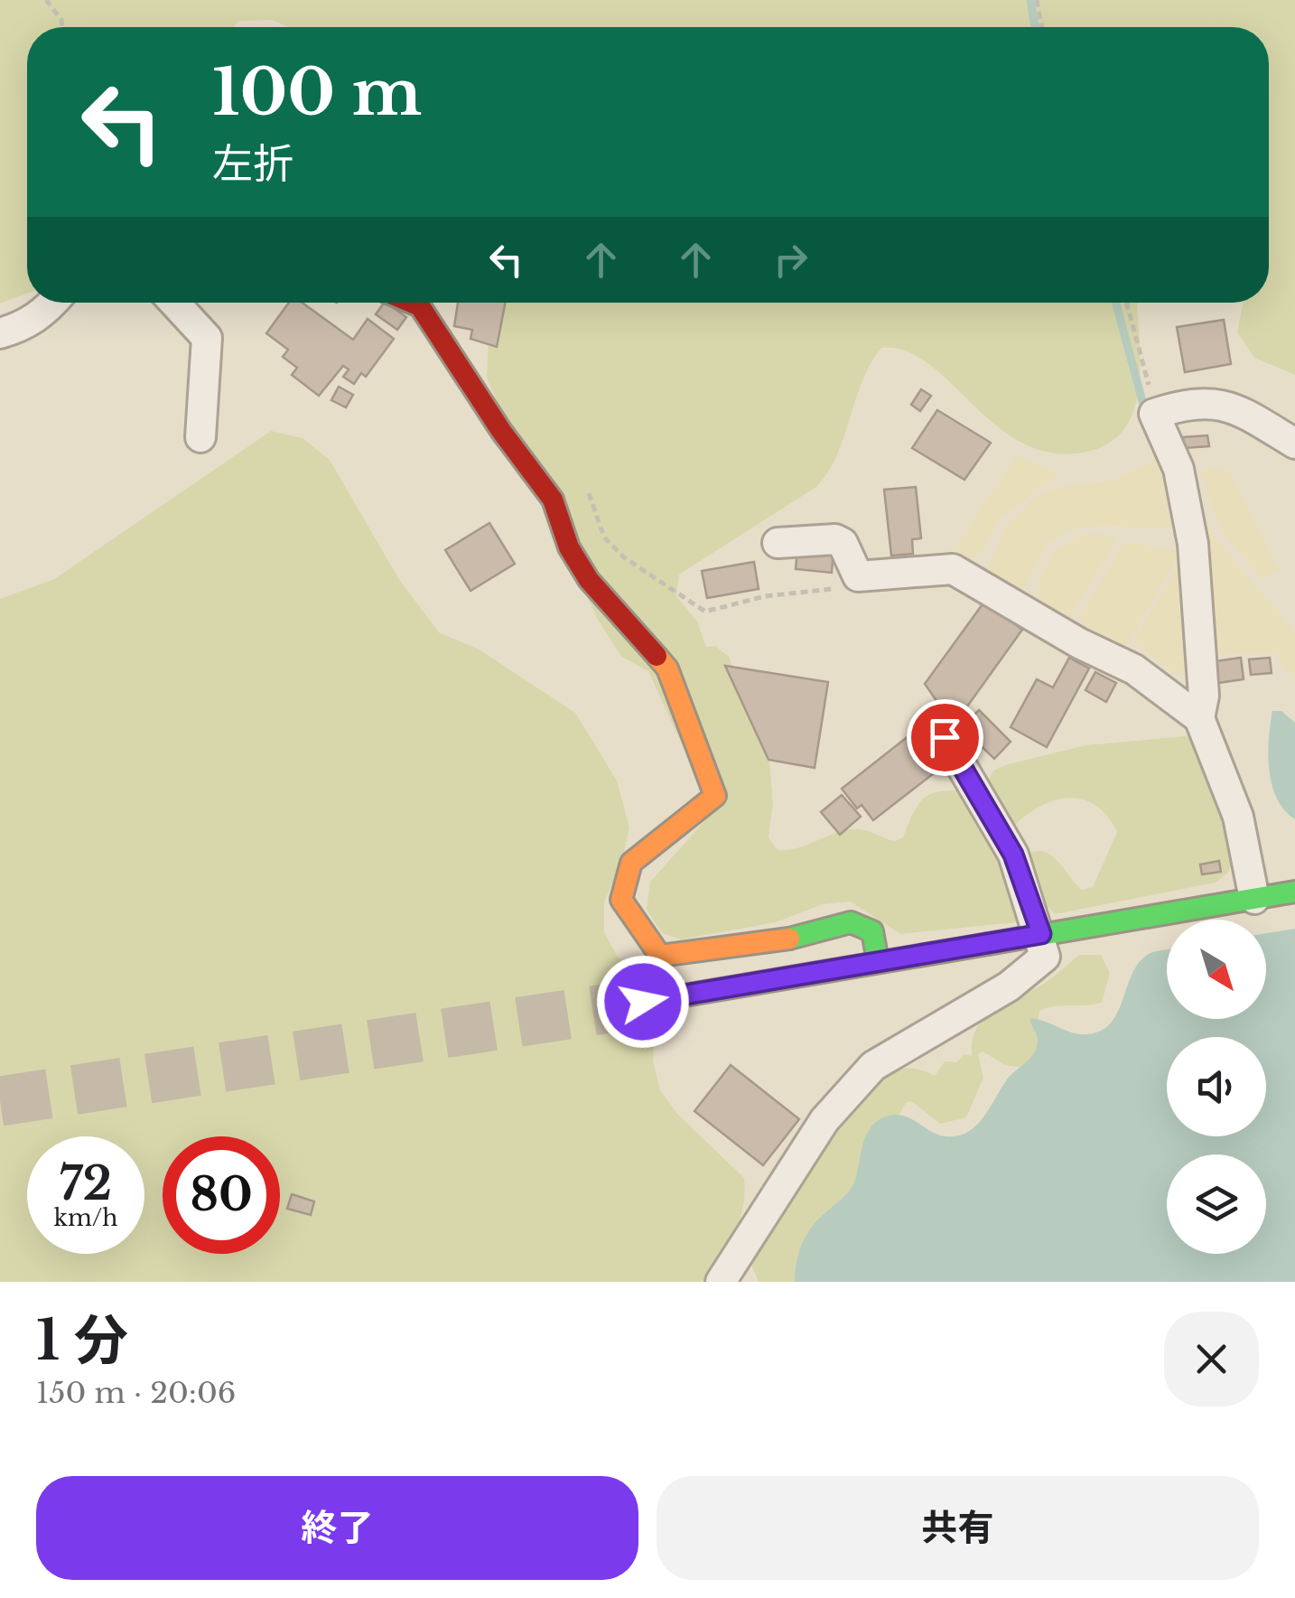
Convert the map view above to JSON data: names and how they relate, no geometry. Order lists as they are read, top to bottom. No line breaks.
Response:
{"north":"bottom right","page":{"turn":["100 m","左折"],"speed":"72 km/h","limit":"80","heading":["1 分","150 m · 20:06"],"buttons":["終了","共有"]}}
